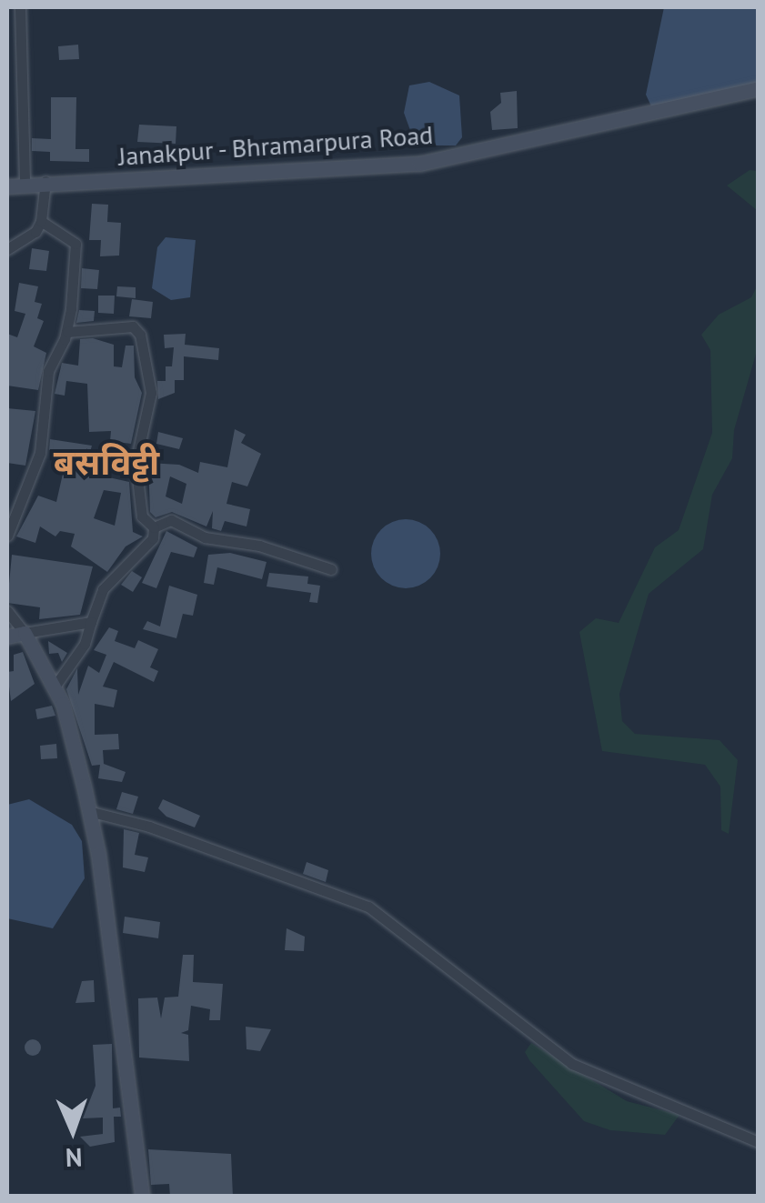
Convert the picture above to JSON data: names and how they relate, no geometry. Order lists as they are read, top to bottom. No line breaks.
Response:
{"streets":{"street":["Janakpur - Bhramarpura Road"]},"districts":["बसविट्टी"],"north":"bottom"}
